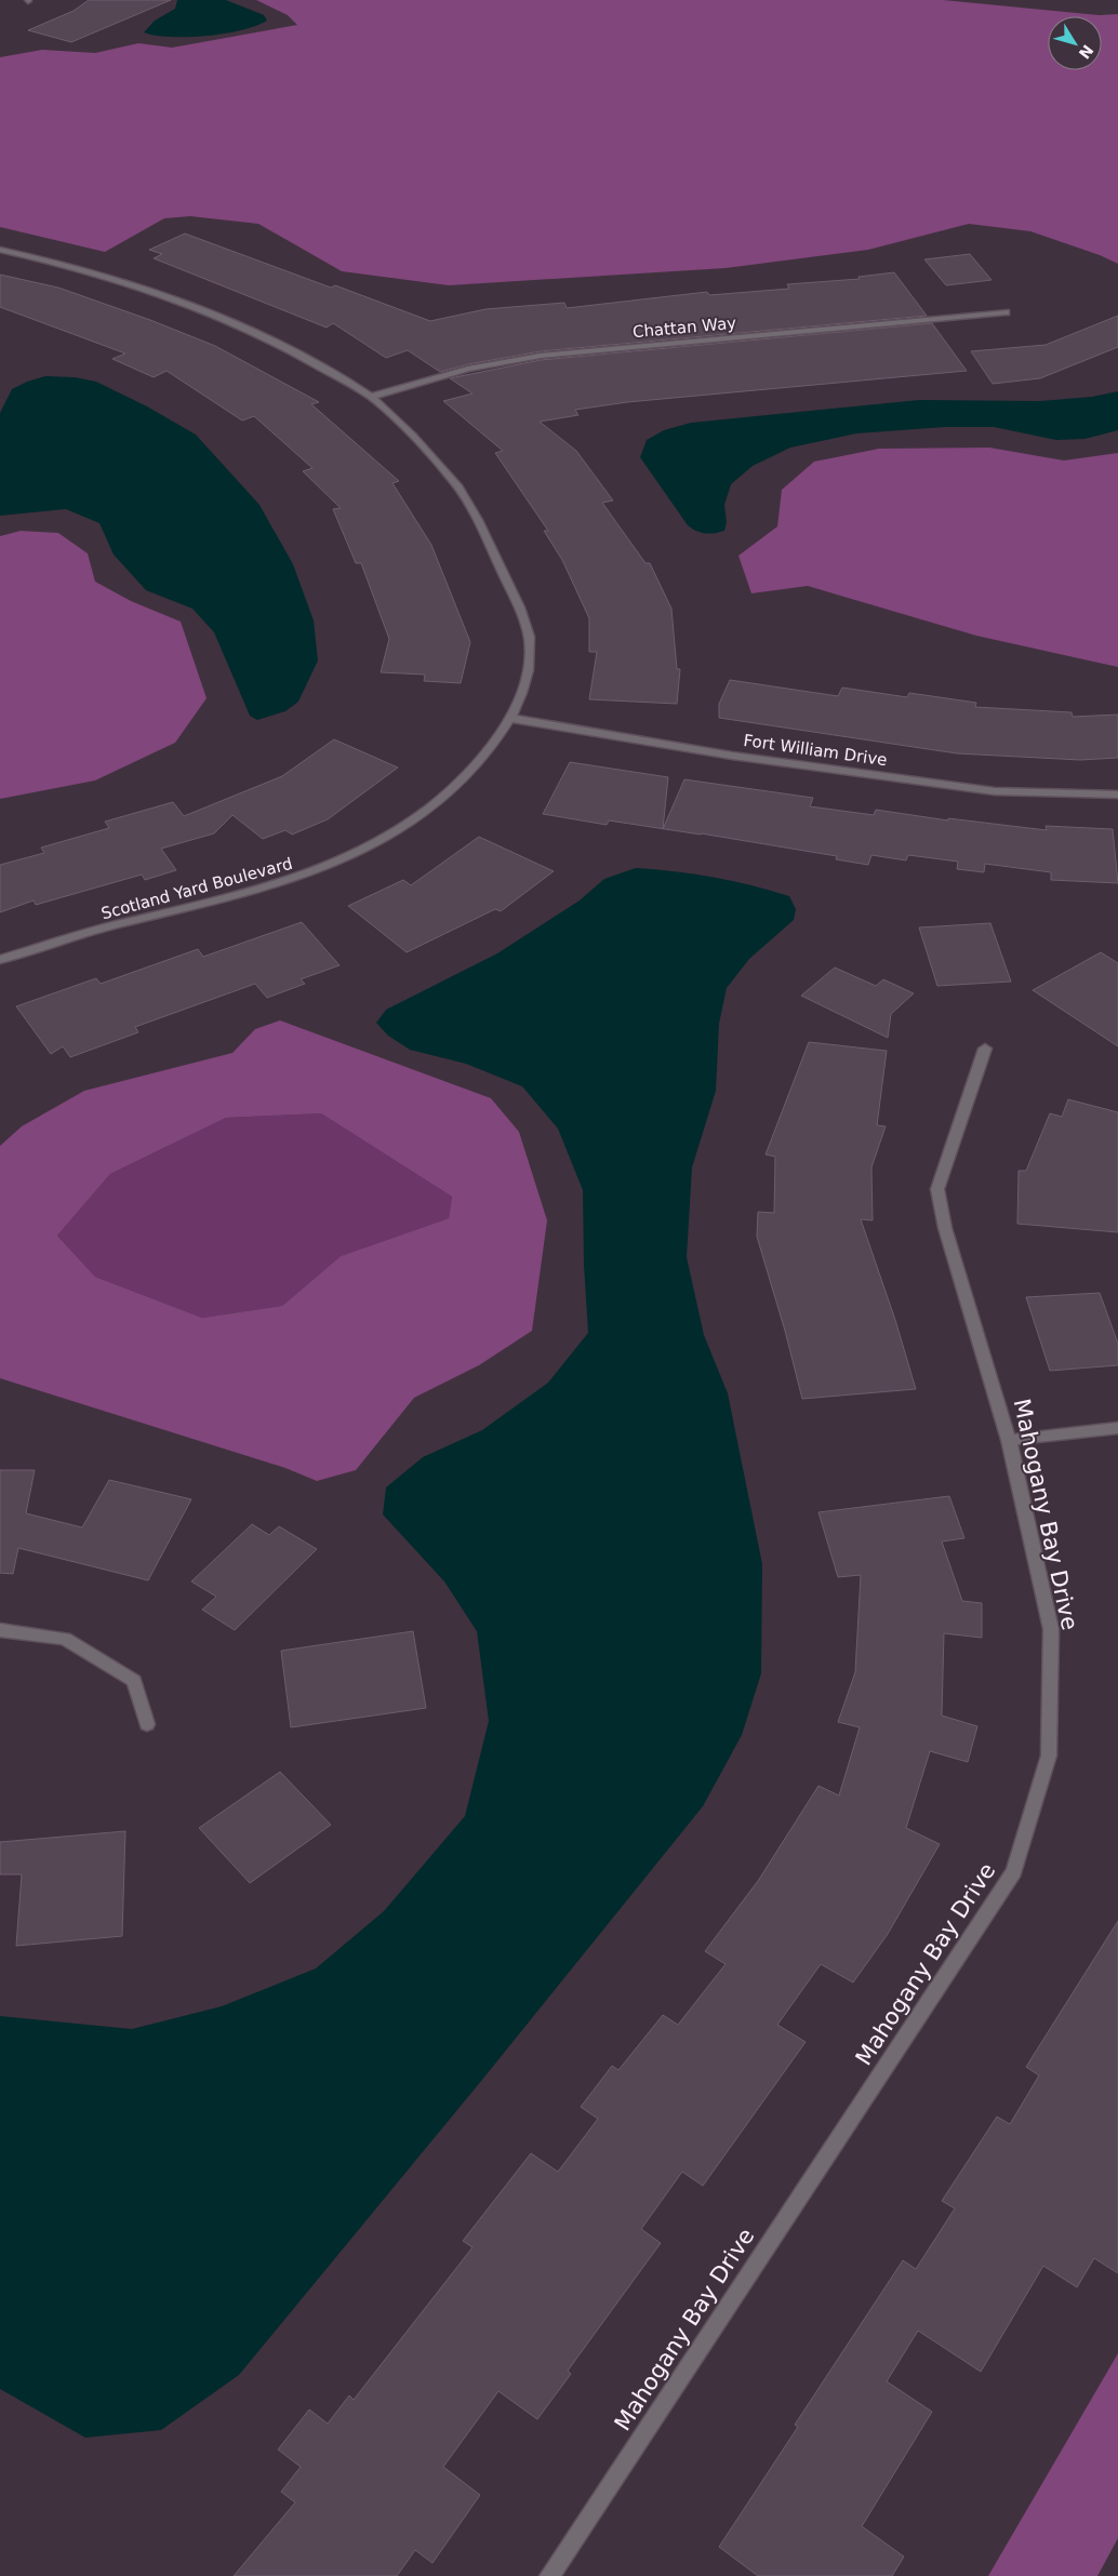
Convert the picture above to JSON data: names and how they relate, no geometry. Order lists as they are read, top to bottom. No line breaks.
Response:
{"streets":{"street":["Chattan Way","Fort William Drive","Scotland Yard Boulevard","Mahogany Bay Drive"]},"crossings":[["Chattan Way","Scotland Yard Boulevard"],["Fort William Drive","Scotland Yard Boulevard"]],"north":"bottom right"}
